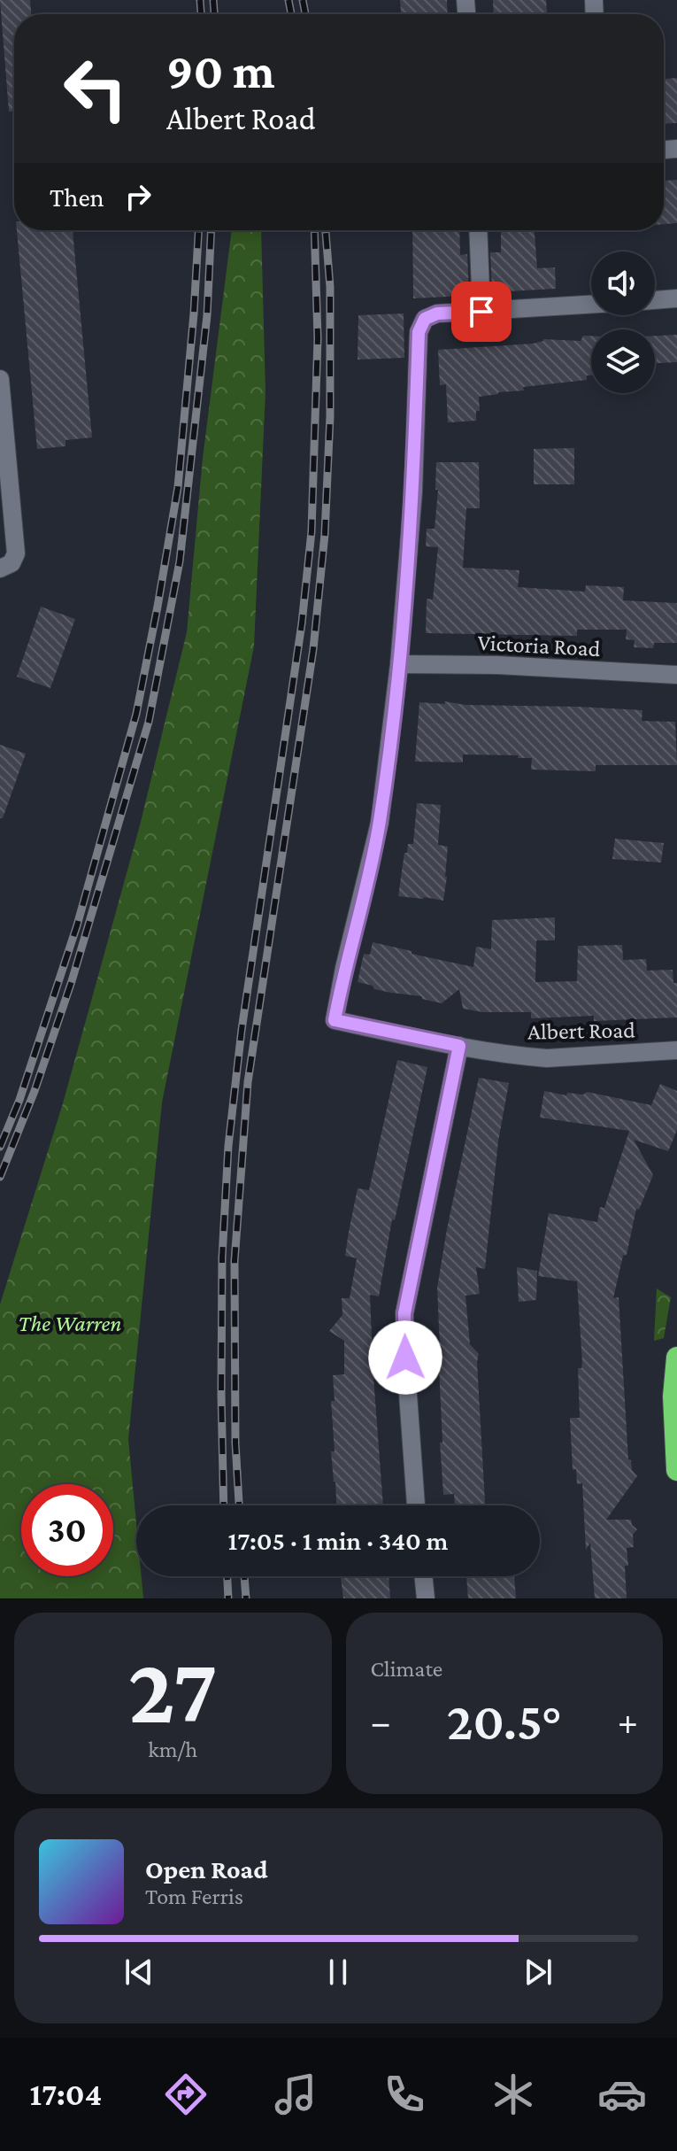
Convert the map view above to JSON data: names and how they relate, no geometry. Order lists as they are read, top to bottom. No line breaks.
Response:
{"streets":{"street":["Victoria Road","Albert Road"]},"crossings":[["Victoria Road","Albert Road"]],"parks":["The Warren"],"page":{"turn":["90 m","Albert Road"],"then":"Then","limit":"30","trip":"17:05 · 1 min · 340 m","tile":[["27","km/h"],"Climate"],"heat":["−","20.5°","+"],"song":["Open Road","Tom Ferris"],"tabs":"17:04"}}
